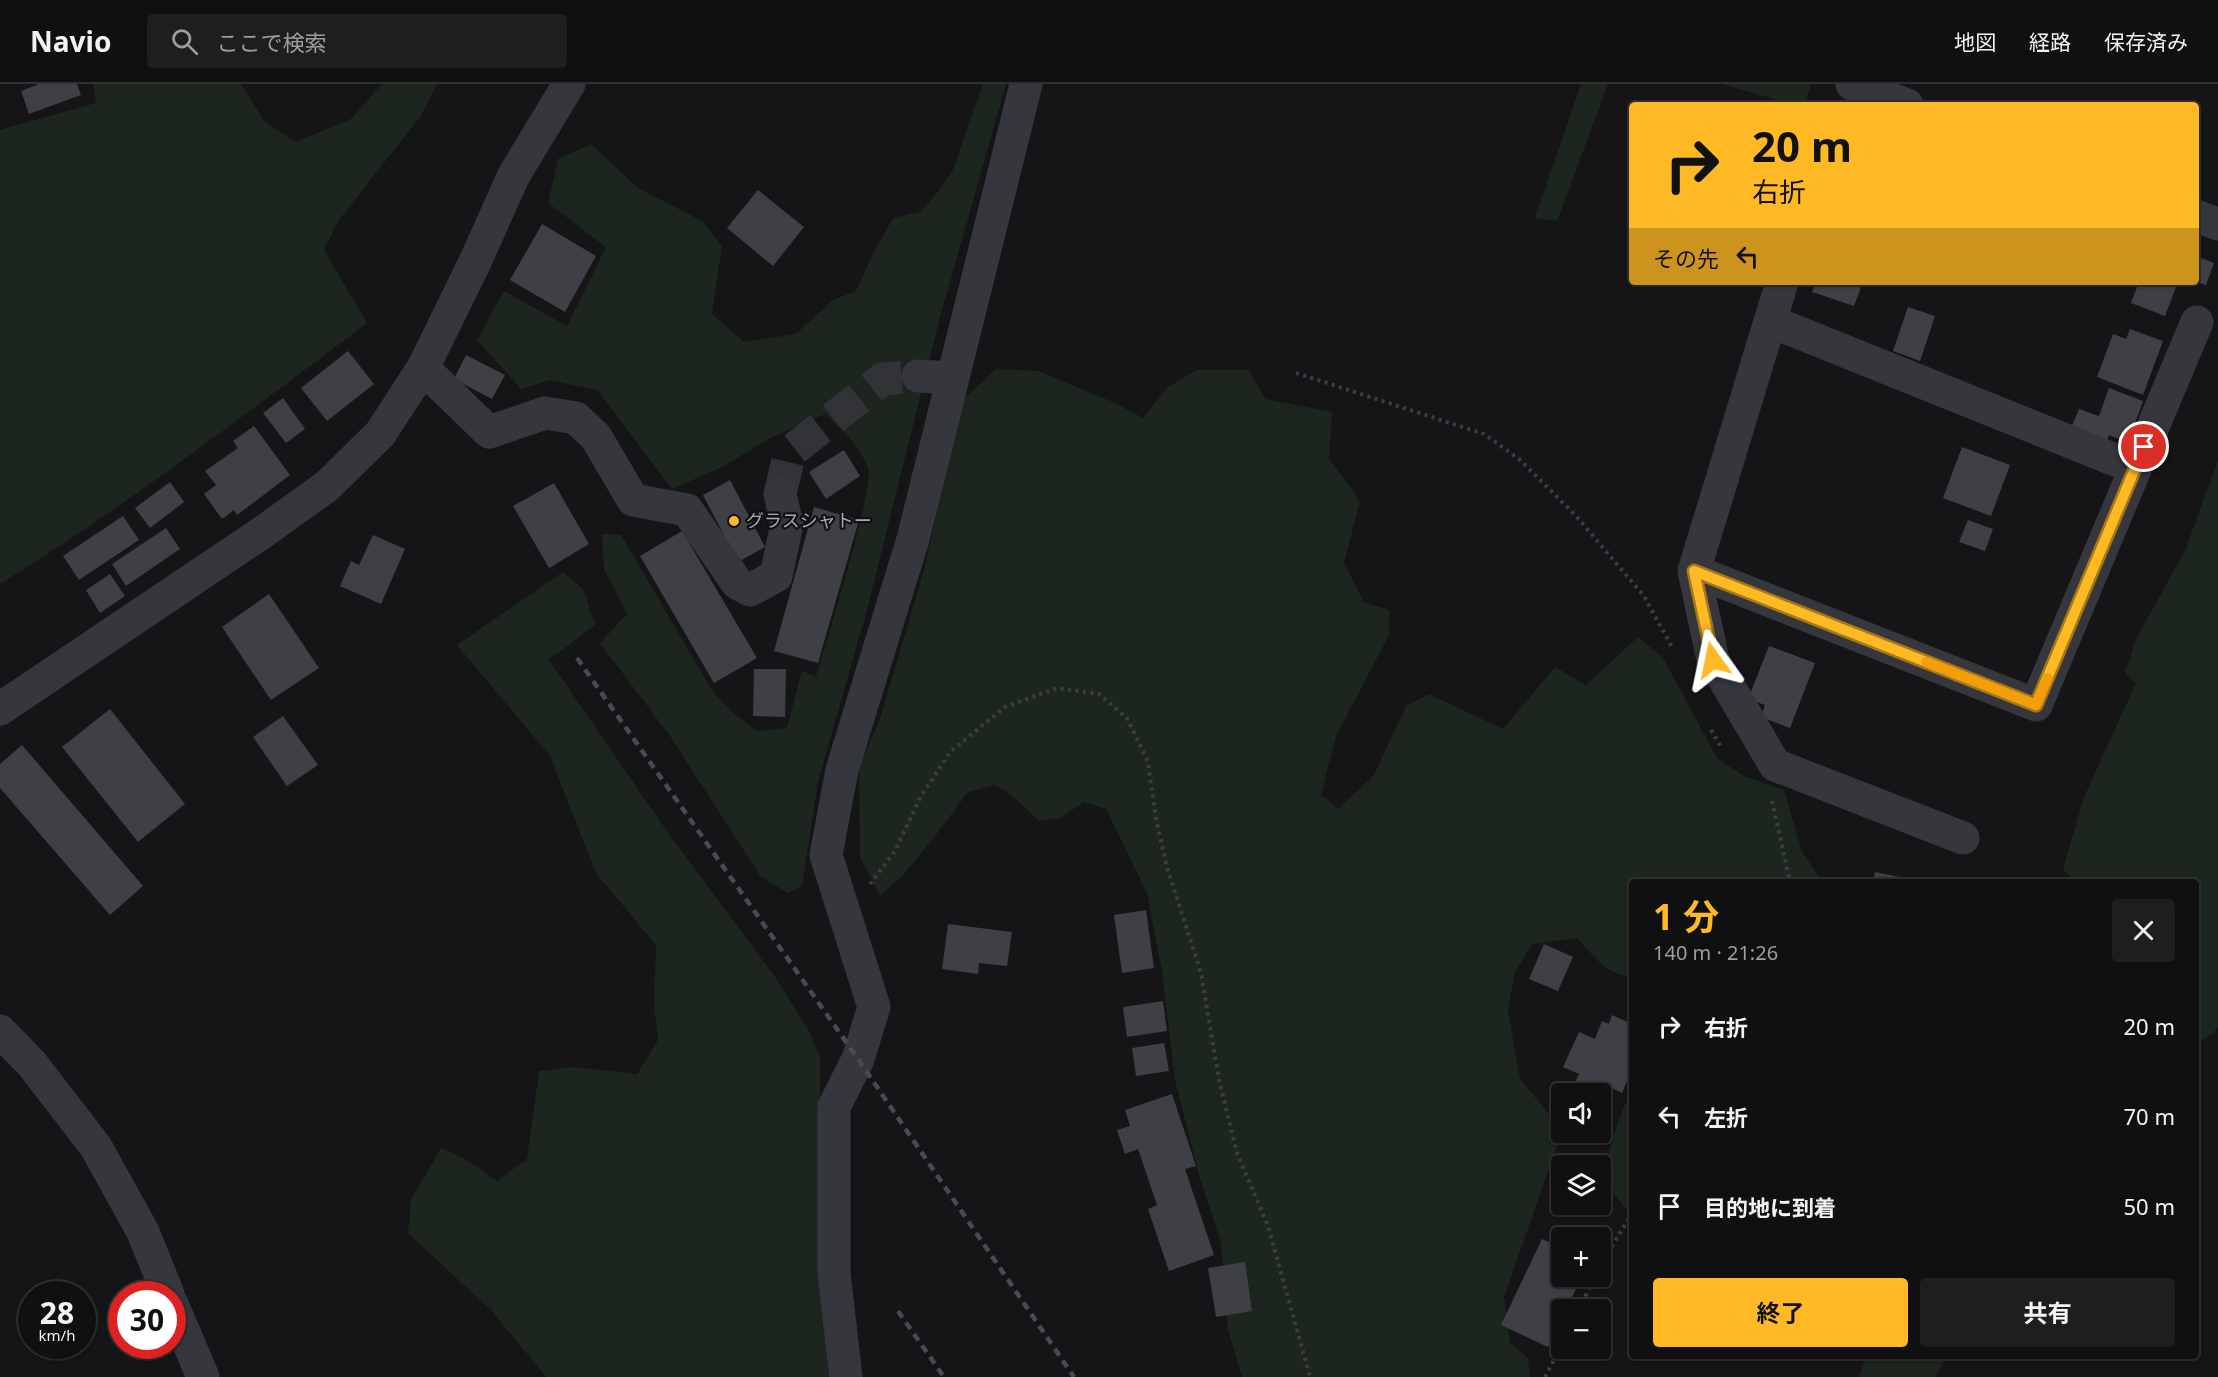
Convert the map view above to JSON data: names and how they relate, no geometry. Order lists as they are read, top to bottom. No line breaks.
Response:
{"places":["グラスシャトー"],"page":{"header":"Navio","search":"ここで検索","nav":["地図","経路","保存済み"],"turn":["20 m","右折"],"then":"その先","heading":["1 分","140 m · 21:26"],"list":[{"name":"右折","value":"20 m"},{"name":"左折","value":"70 m"},{"name":"目的地に到着","value":"50 m"}],"map_buttons":["+","−"],"buttons":["終了","共有"],"speed":"28 km/h","limit":"30"}}
